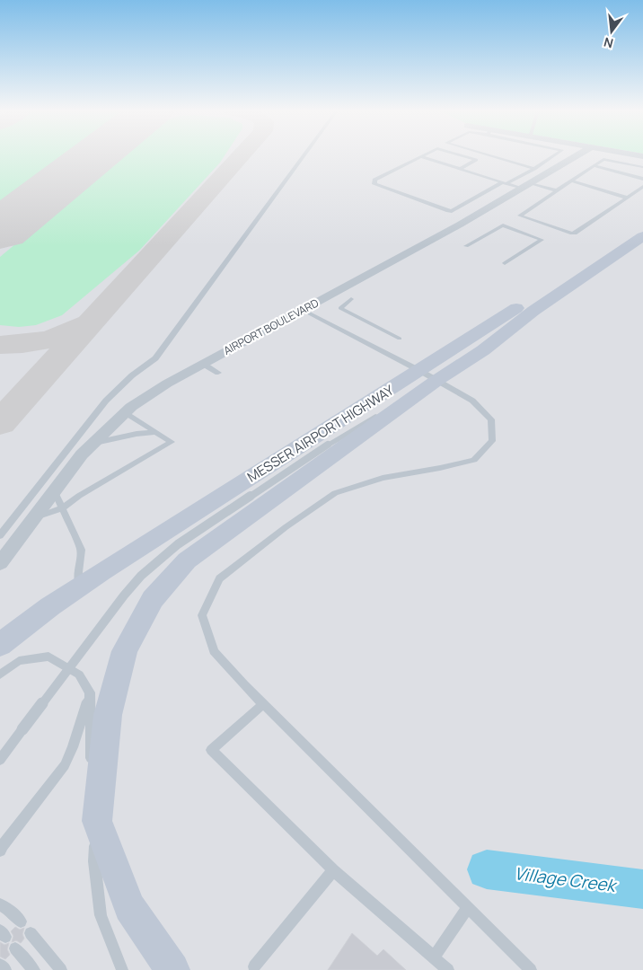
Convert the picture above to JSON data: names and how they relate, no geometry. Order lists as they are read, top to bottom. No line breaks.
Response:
{"streets":{"main road":["MESSER AIRPORT HIGHWAY"],"street":["AIRPORT BOULEVARD"]},"water":["Village Creek"],"north":"bottom"}
